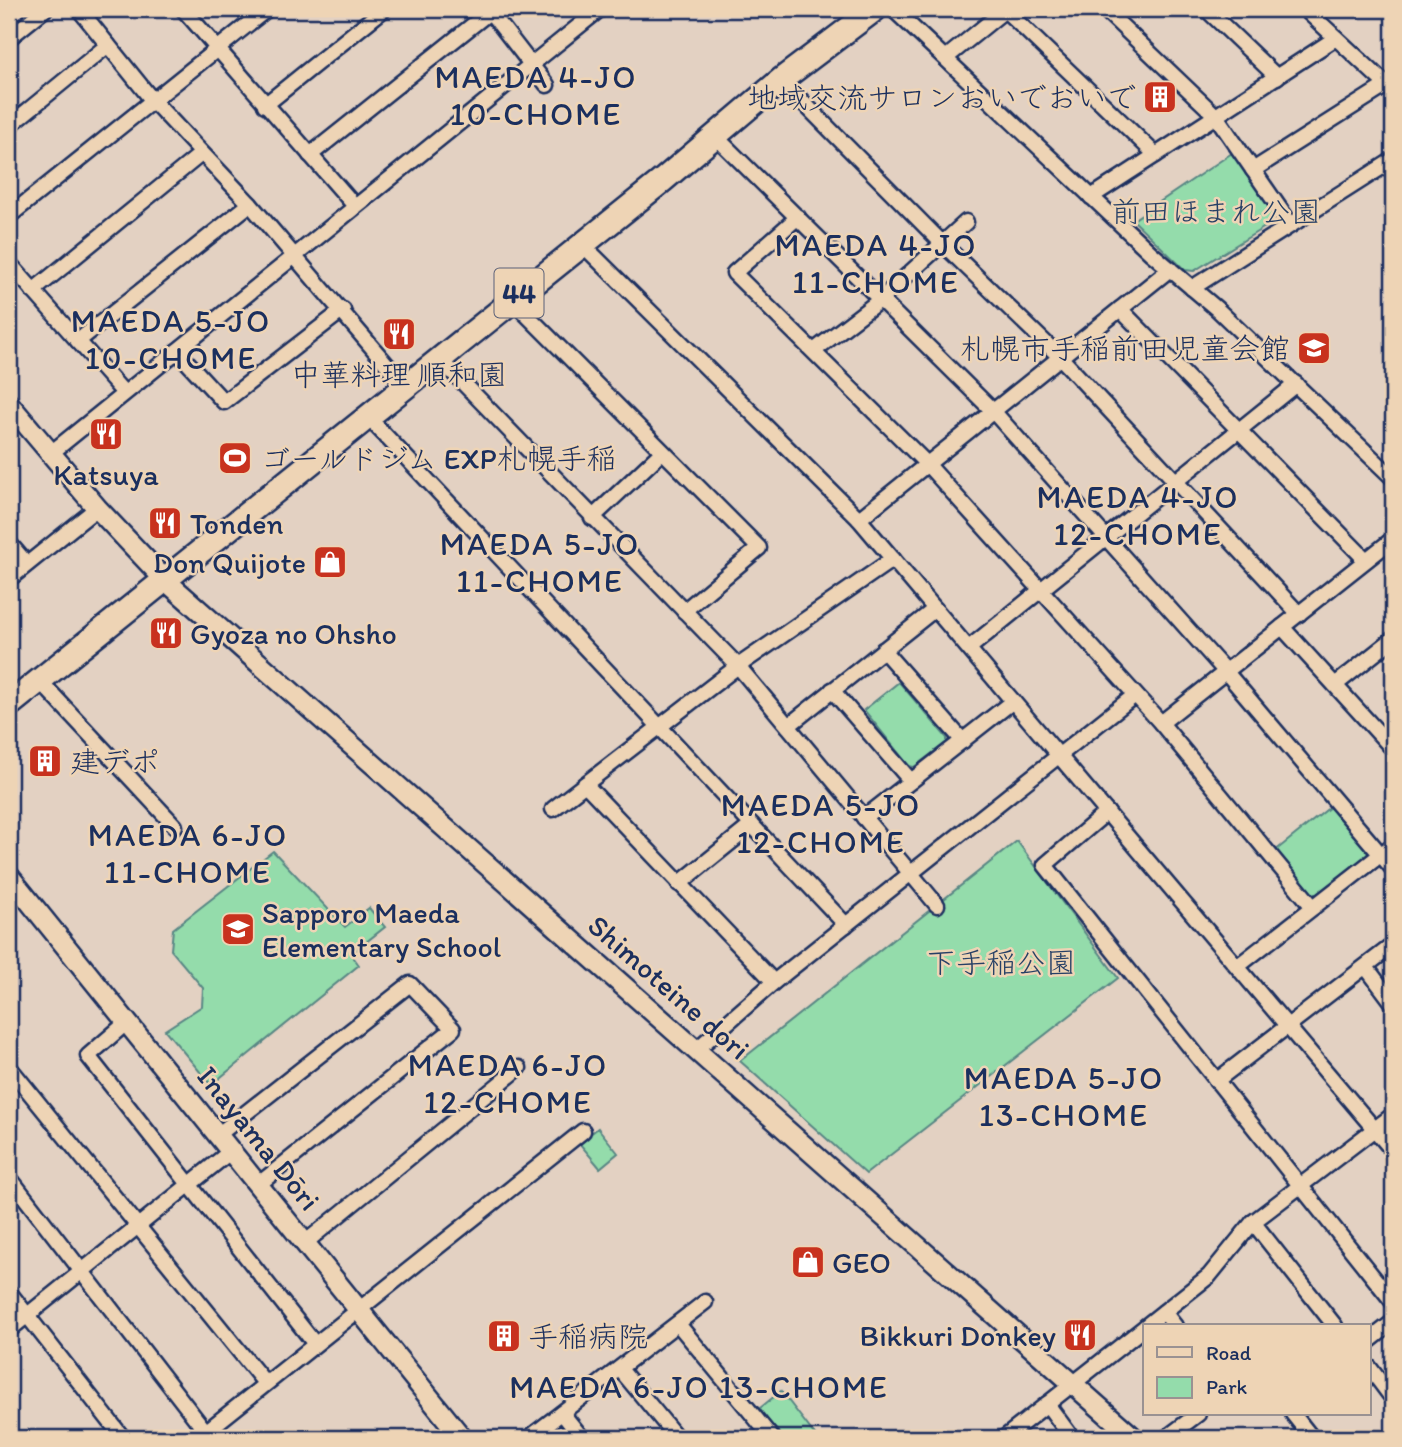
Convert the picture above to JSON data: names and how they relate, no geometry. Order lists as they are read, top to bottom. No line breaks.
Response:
{"streets":{"main road":["44"],"street":["Shimoteine dori","Inayama Dōri"]},"crossings":[["44","Shimoteine dori"]],"districts":["MAEDA 4-JO 10-CHOME","MAEDA 4-JO 11-CHOME","MAEDA 5-JO 10-CHOME","MAEDA 4-JO 12-CHOME","MAEDA 5-JO 11-CHOME","MAEDA 5-JO 12-CHOME","MAEDA 6-JO 11-CHOME","MAEDA 6-JO 12-CHOME","MAEDA 5-JO 13-CHOME","MAEDA 6-JO 13-CHOME"],"parks":["前田ほまれ公園","下手稲公園"],"places":{"building":["地域交流サロンおいでおいで","建デポ","手稲病院"],"restaurant":["中華料理 順和園","Katsuya","Tonden","Gyoza no Ohsho","Bikkuri Donkey"],"school or university":["札幌市手稲前田児童会館","Sapporo Maeda Elementary School"],"sports":["ゴールドジム EXP札幌手稲"],"shop":["Don Quijote","GEO"]},"legend":["Road","Park"]}
